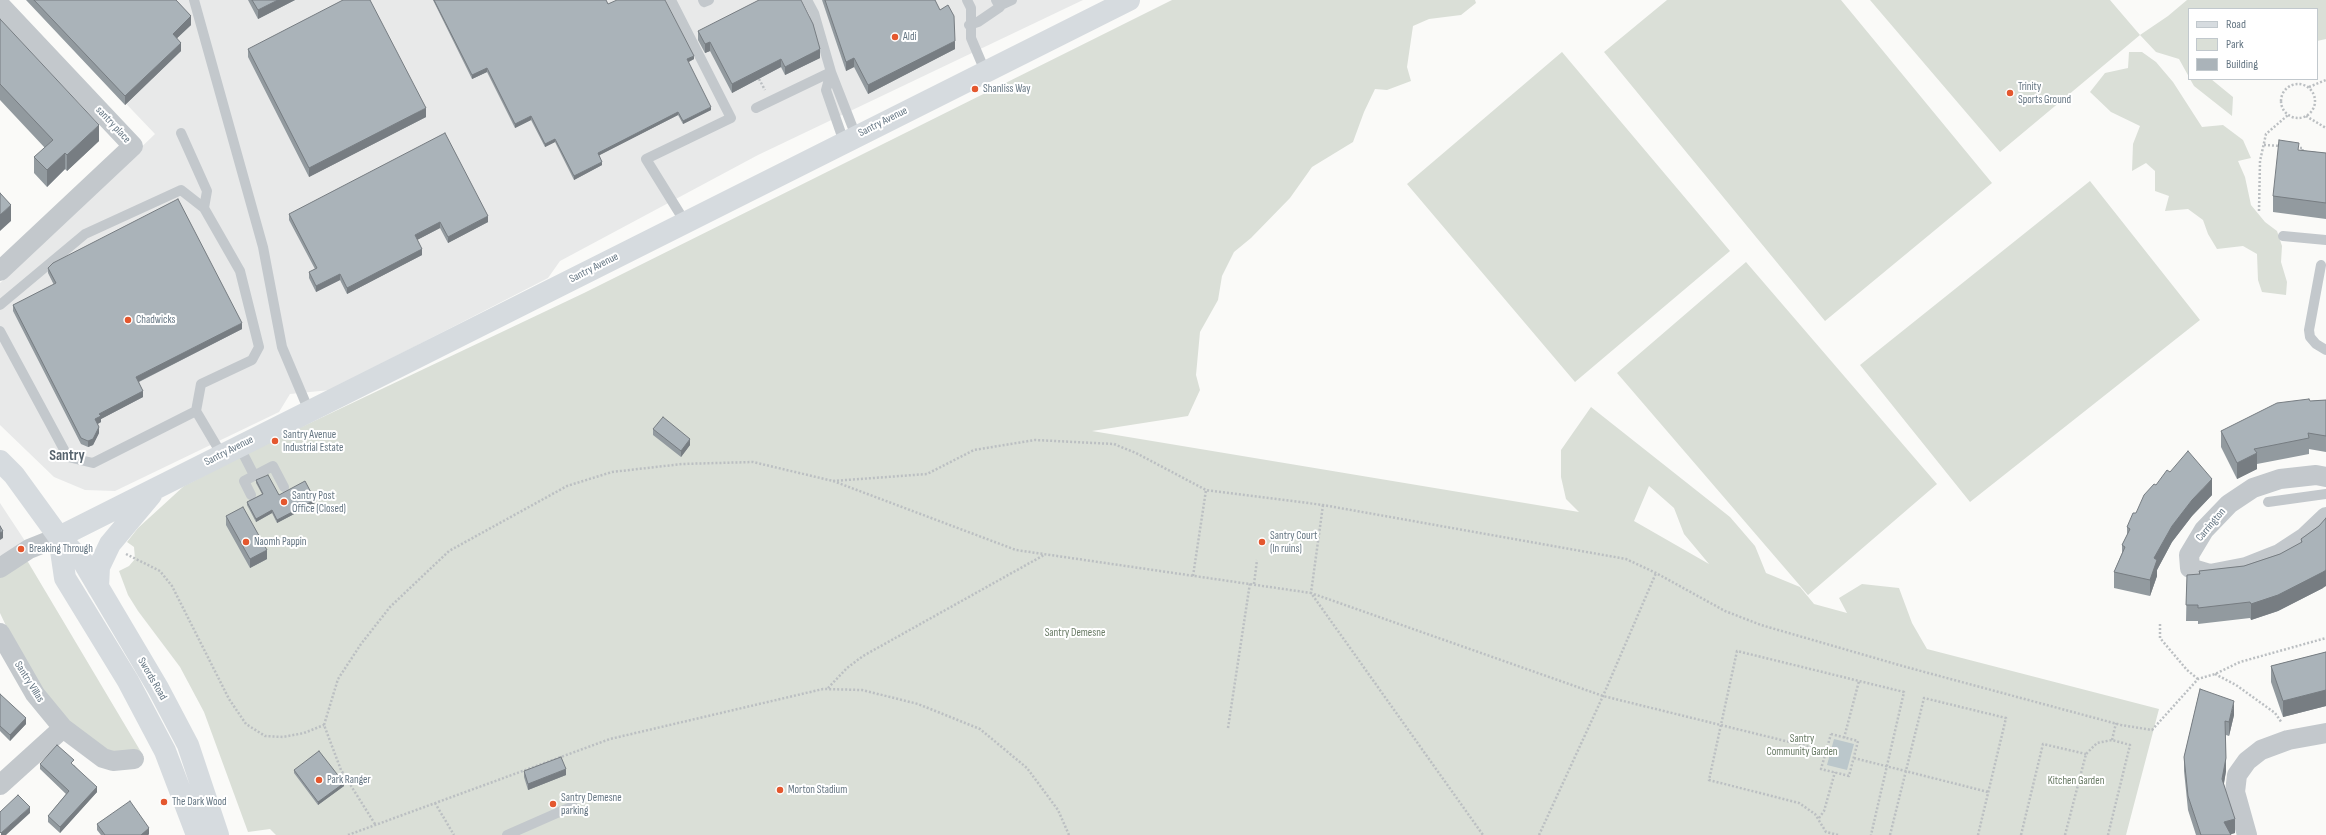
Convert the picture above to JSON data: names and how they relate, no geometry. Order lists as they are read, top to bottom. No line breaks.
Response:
{"streets":{"main road":["Santry Avenue","Swords Road"],"street":["santry place","Carrington","Santry Villas"]},"crossings":[["Santry Avenue","Swords Road"]],"districts":["Santry"],"parks":["Santry Demesne","Santry Community Garden","Kitchen Garden"],"places":["Aldi","Shanliss Way","Trinity Sports Ground","Chadwicks","Santry Avenue Industrial Estate","Santry Post Office (Closed)","Naomh Pappin","Santry Court (In ruins)","Breaking Through","Park Ranger","Morton Stadium","The Dark Wood","Santry Demesne parking"],"legend":["Road","Park","Building"]}
